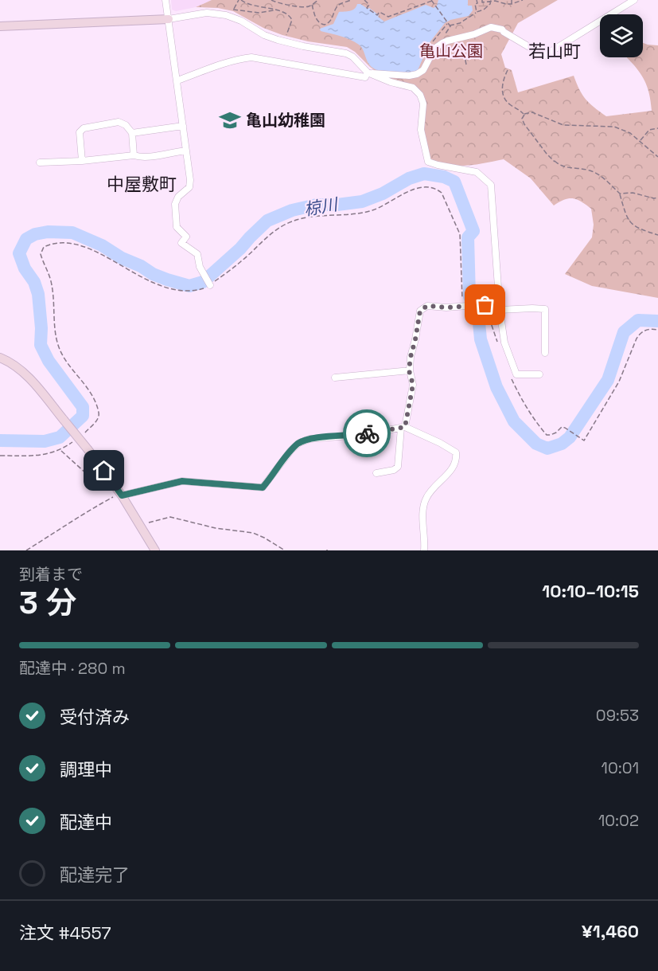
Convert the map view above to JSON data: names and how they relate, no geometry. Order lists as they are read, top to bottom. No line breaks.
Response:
{"districts":["若山町","中屋敷町"],"water":["椋川"],"parks":["亀山公園"],"places":{"school or university":["亀山幼稚園"]},"page":{"heading":["3 分","到着まで","10:10–10:15"],"panel":["注文 #4557","¥1,460"],"bar":"配達中 · 280 m","list":[["受付済み","09:53"],["調理中","10:01"],["配達中","10:02"],"配達完了"]}}
